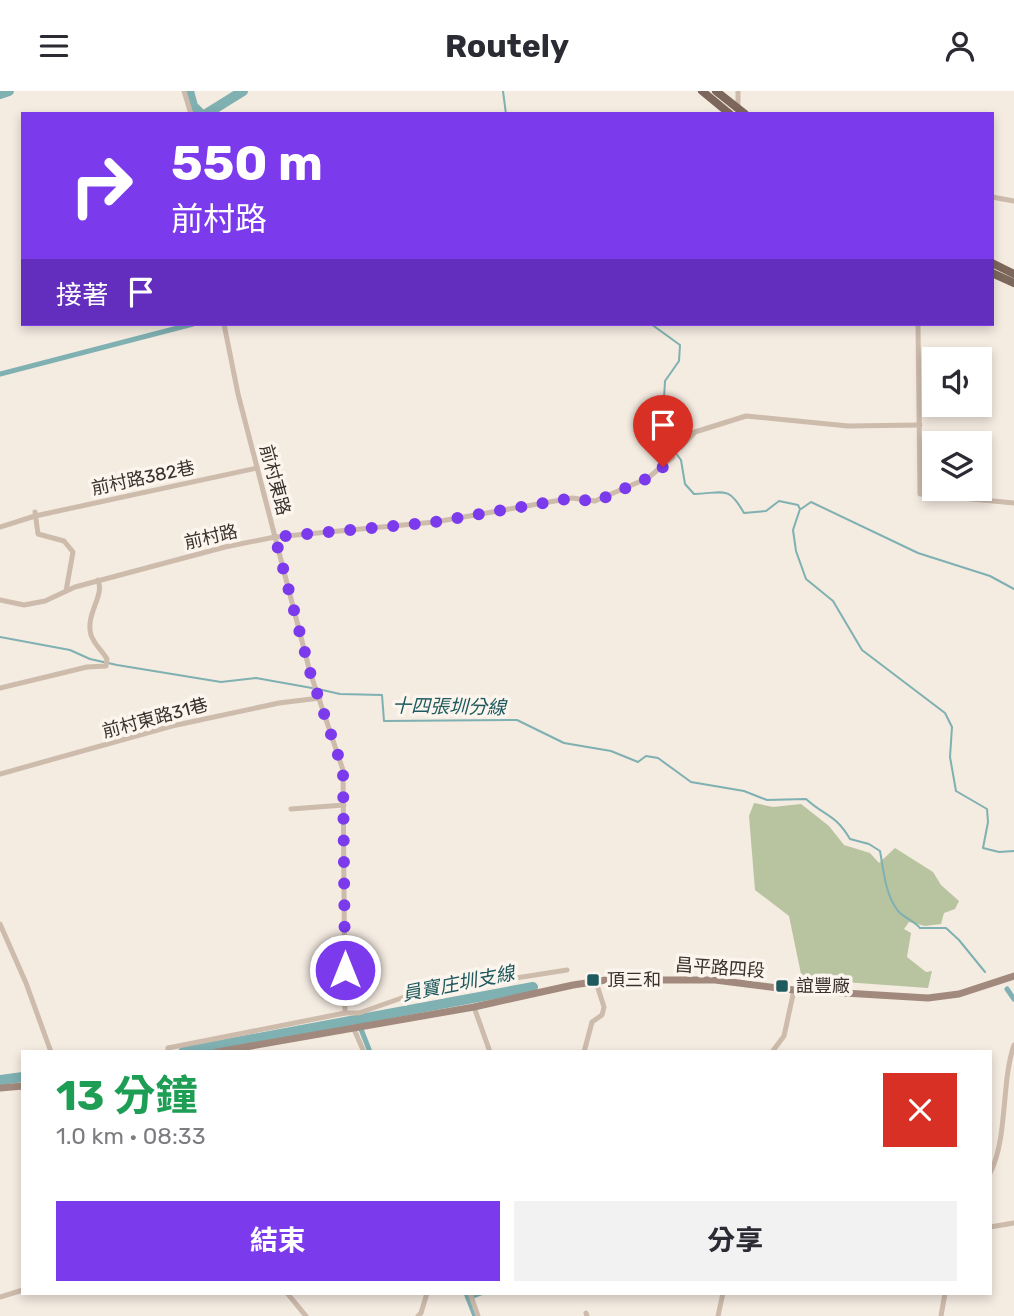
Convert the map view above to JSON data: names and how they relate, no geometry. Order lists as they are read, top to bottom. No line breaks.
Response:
{"streets":{"street":["前村路382巷","前村東路","前村路","前村東路31巷","昌平路四段"]},"crossings":[["前村路382巷","前村東路"],["前村東路","前村路"],["前村東路","前村東路31巷"]],"water":["十四張圳分線","員寶庄圳支線"],"places":{"transit":["頂三和","誼豐廠"]},"page":{"header":"Routely","turn":["550 m","前村路"],"then":"接著","heading":["13 分鐘","1.0 km · 08:33"],"buttons":["結束","分享"]}}
